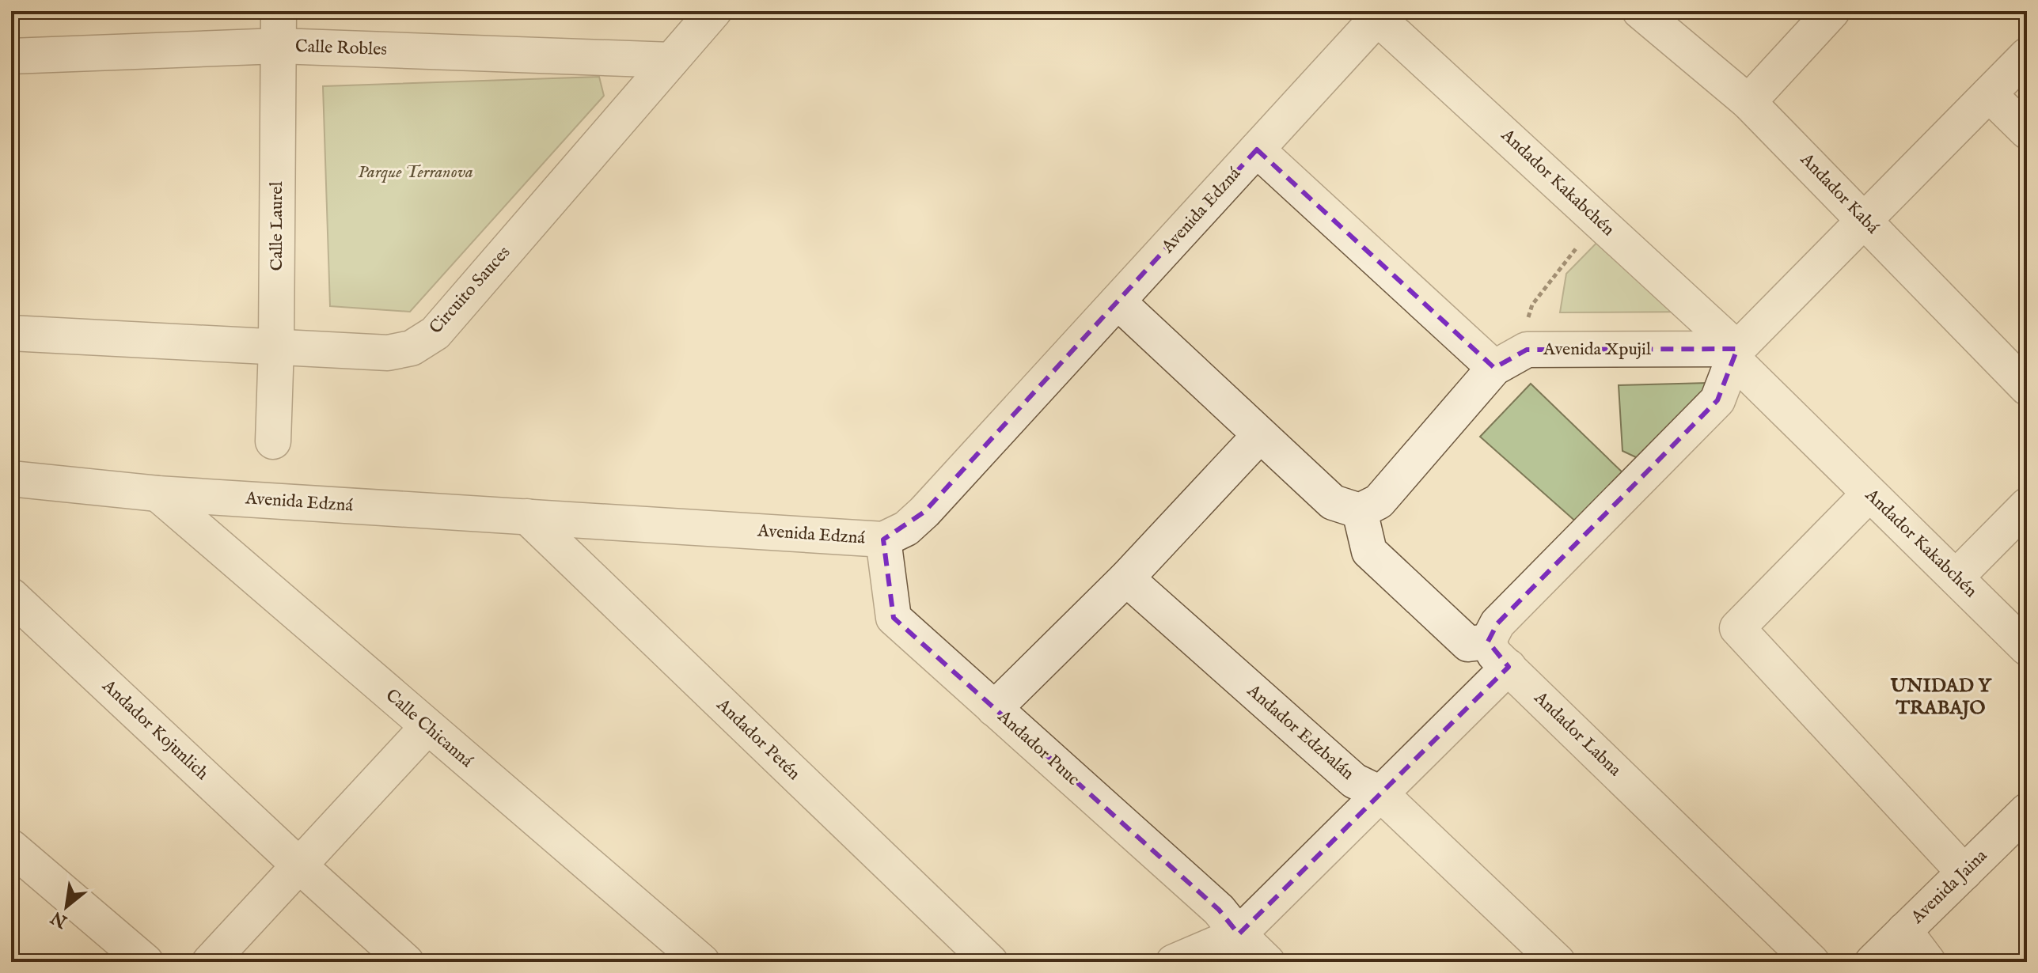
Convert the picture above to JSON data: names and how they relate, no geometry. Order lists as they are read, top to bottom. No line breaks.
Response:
{"streets":{"street":["Calle Robles","Andador Kakabchén","Andador Kabá","Avenida Edzná","Calle Laurel","Circuito Sauces","Avenida Xpujil","Calle Chicanná","Andador Kojunlich","Andador Edzbalán","Andador Labna","Andador Petén","Andador Puuc","Avenida Jaina"]},"crossings":[["Calle Robles","Calle Laurel"],["Calle Robles","Circuito Sauces"],["Andador Kakabchén","Avenida Edzná"],["Andador Kakabchén","Avenida Xpujil"],["Avenida Edzná","Calle Chicanná"],["Avenida Edzná","Andador Petén"],["Avenida Edzná","Andador Puuc"],["Calle Laurel","Circuito Sauces"]],"districts":["UNIDAD Y TRABAJO"],"parks":["Parque Terranova"],"north":"bottom left"}
